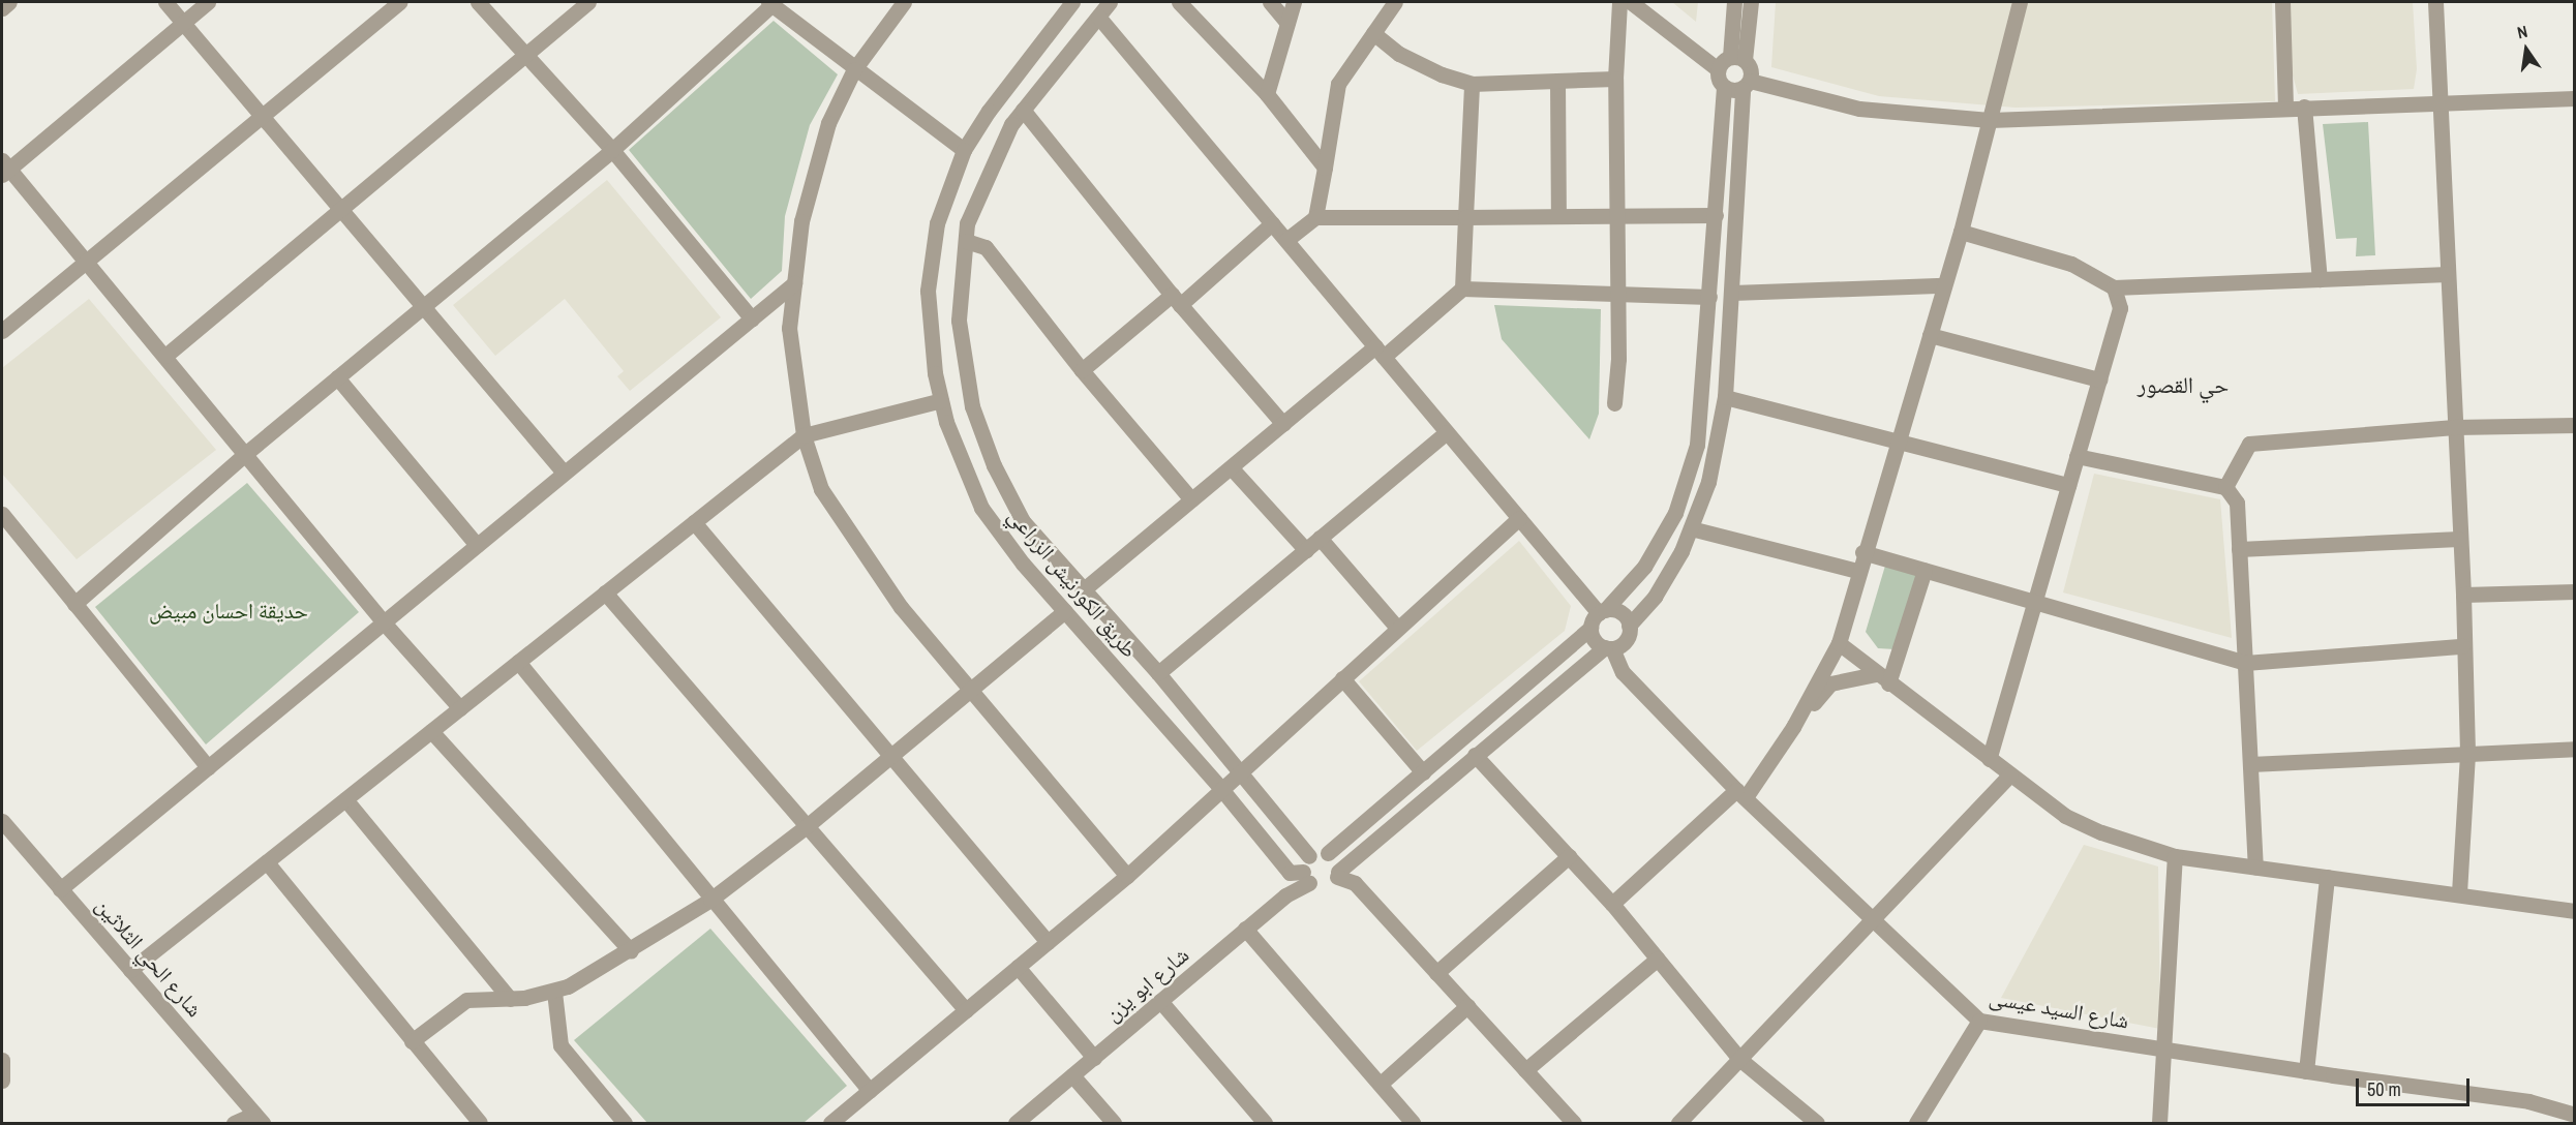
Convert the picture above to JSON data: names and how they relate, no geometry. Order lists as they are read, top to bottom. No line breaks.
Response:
{"streets":{"street":["طريق الكورنيش الزراعي","شارع الحي الثلاثين","شارع ابو يزن","شارع السيد عيسى"]},"crossings":[["طريق الكورنيش الزراعي","شارع ابو يزن"]],"districts":["حي القصور"],"parks":["حديقة احسان مبيض"],"scale_bar":"50 m","north":"top"}
